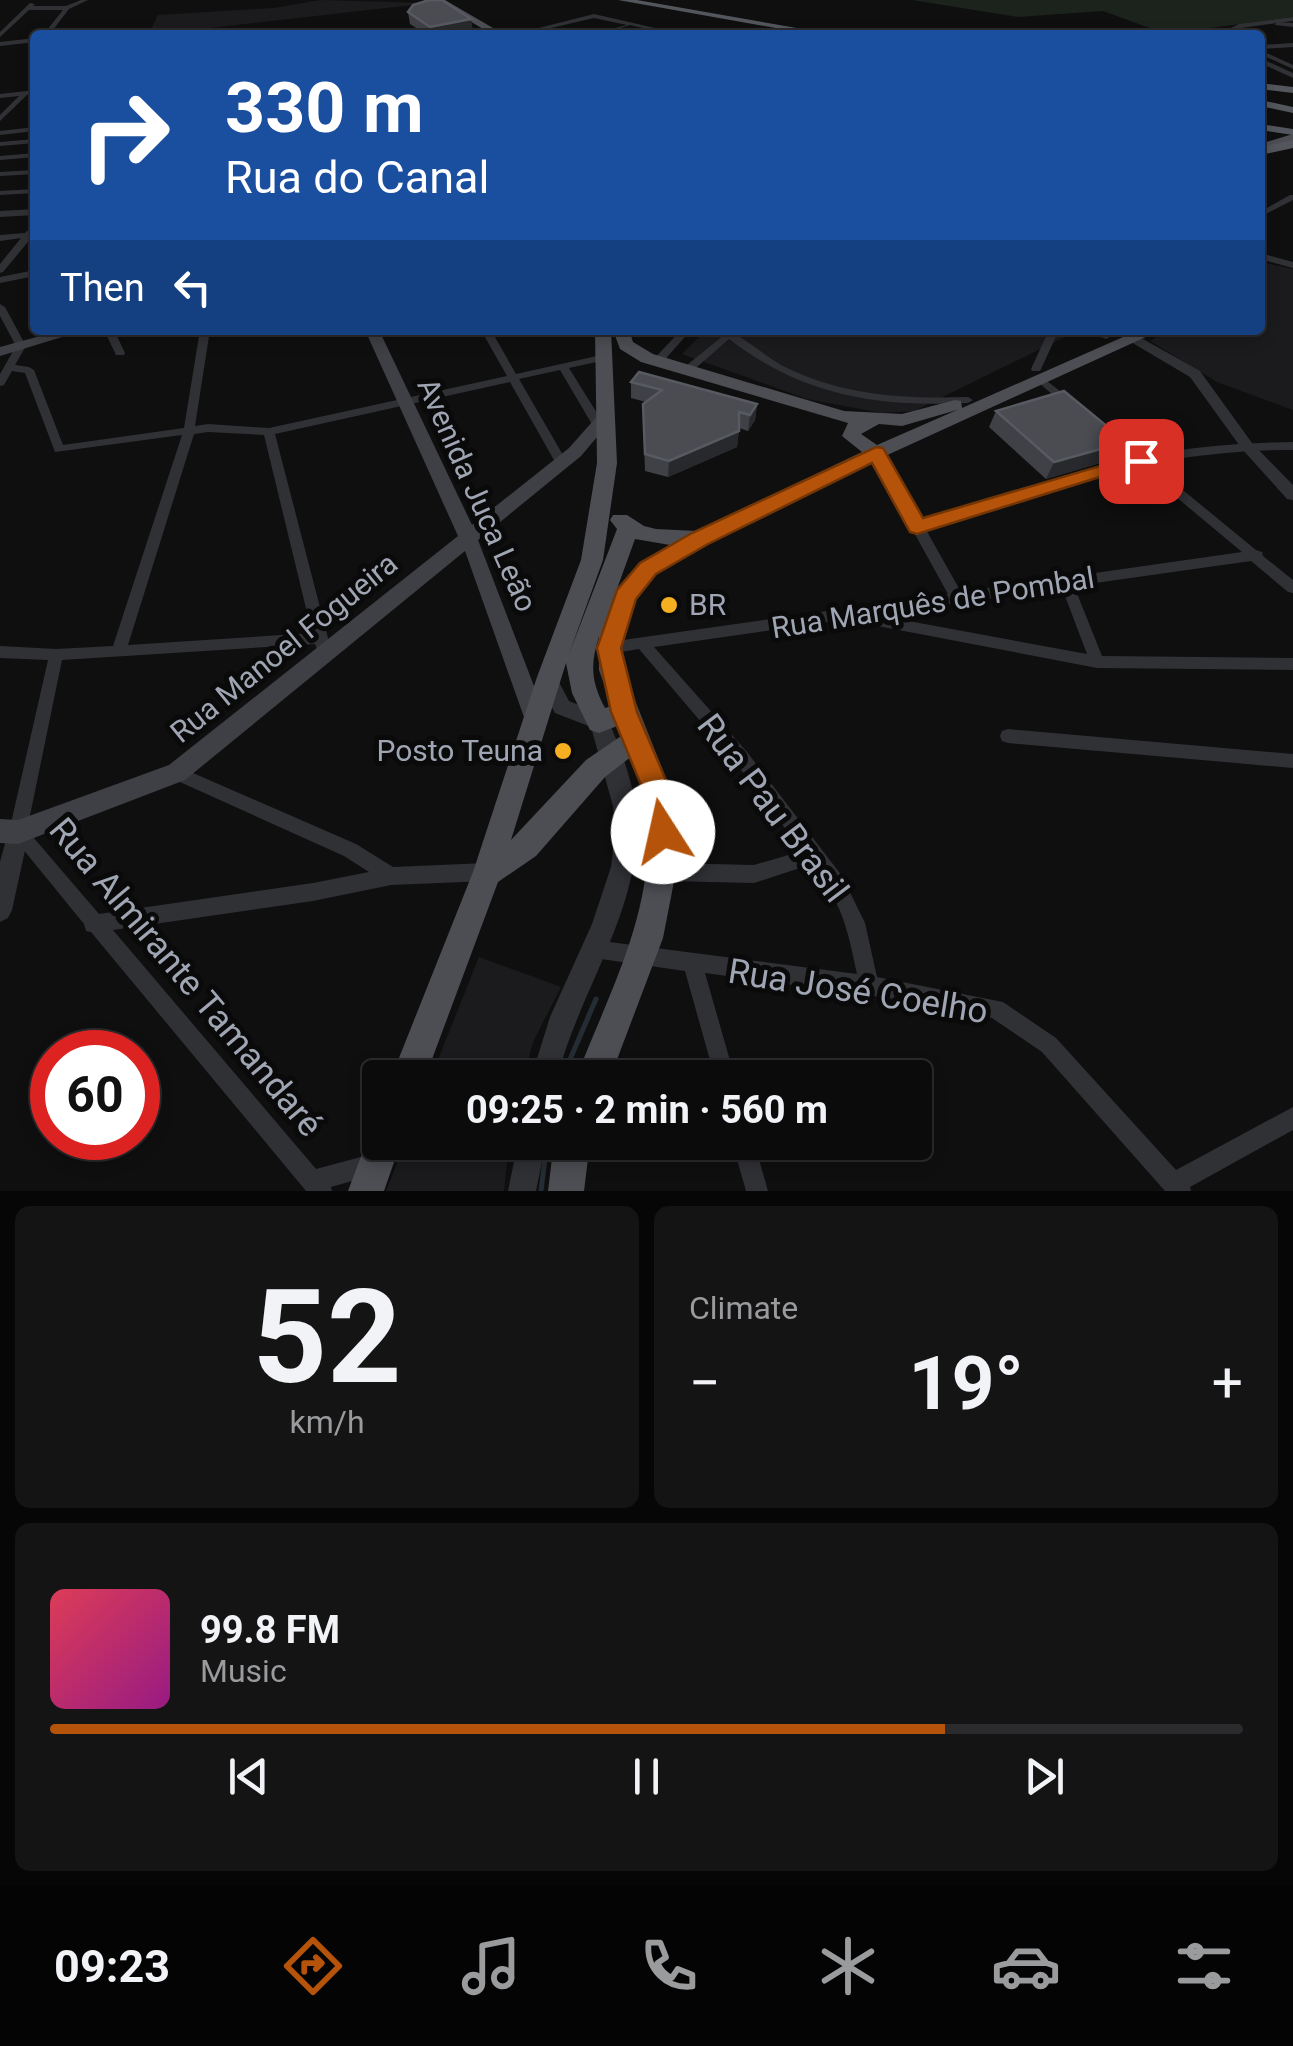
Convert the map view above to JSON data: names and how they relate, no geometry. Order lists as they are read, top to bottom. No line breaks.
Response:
{"streets":{"main road":["Avenida Juca Leão","Rua Manoel Fogueira"],"street":["Rua Marquês de Pombal","Rua Pau Brasil","Rua Almirante Tamandaré","Rua José Coelho"]},"crossings":[["Avenida Juca Leão","Rua Manoel Fogueira"],["Rua Marquês de Pombal","Rua Pau Brasil"],["Rua Manoel Fogueira","Rua Almirante Tamandaré"],["Rua Pau Brasil","Rua José Coelho"]],"places":["BR","Posto Teuna"],"page":{"turn":["330 m","Rua do Canal"],"then":"Then","limit":"60","trip":"09:25 · 2 min · 560 m","tile":[["52","km/h"],"Climate"],"heat":["−","19°","+"],"song":["99.8 FM","Music"],"tabs":"09:23"}}
